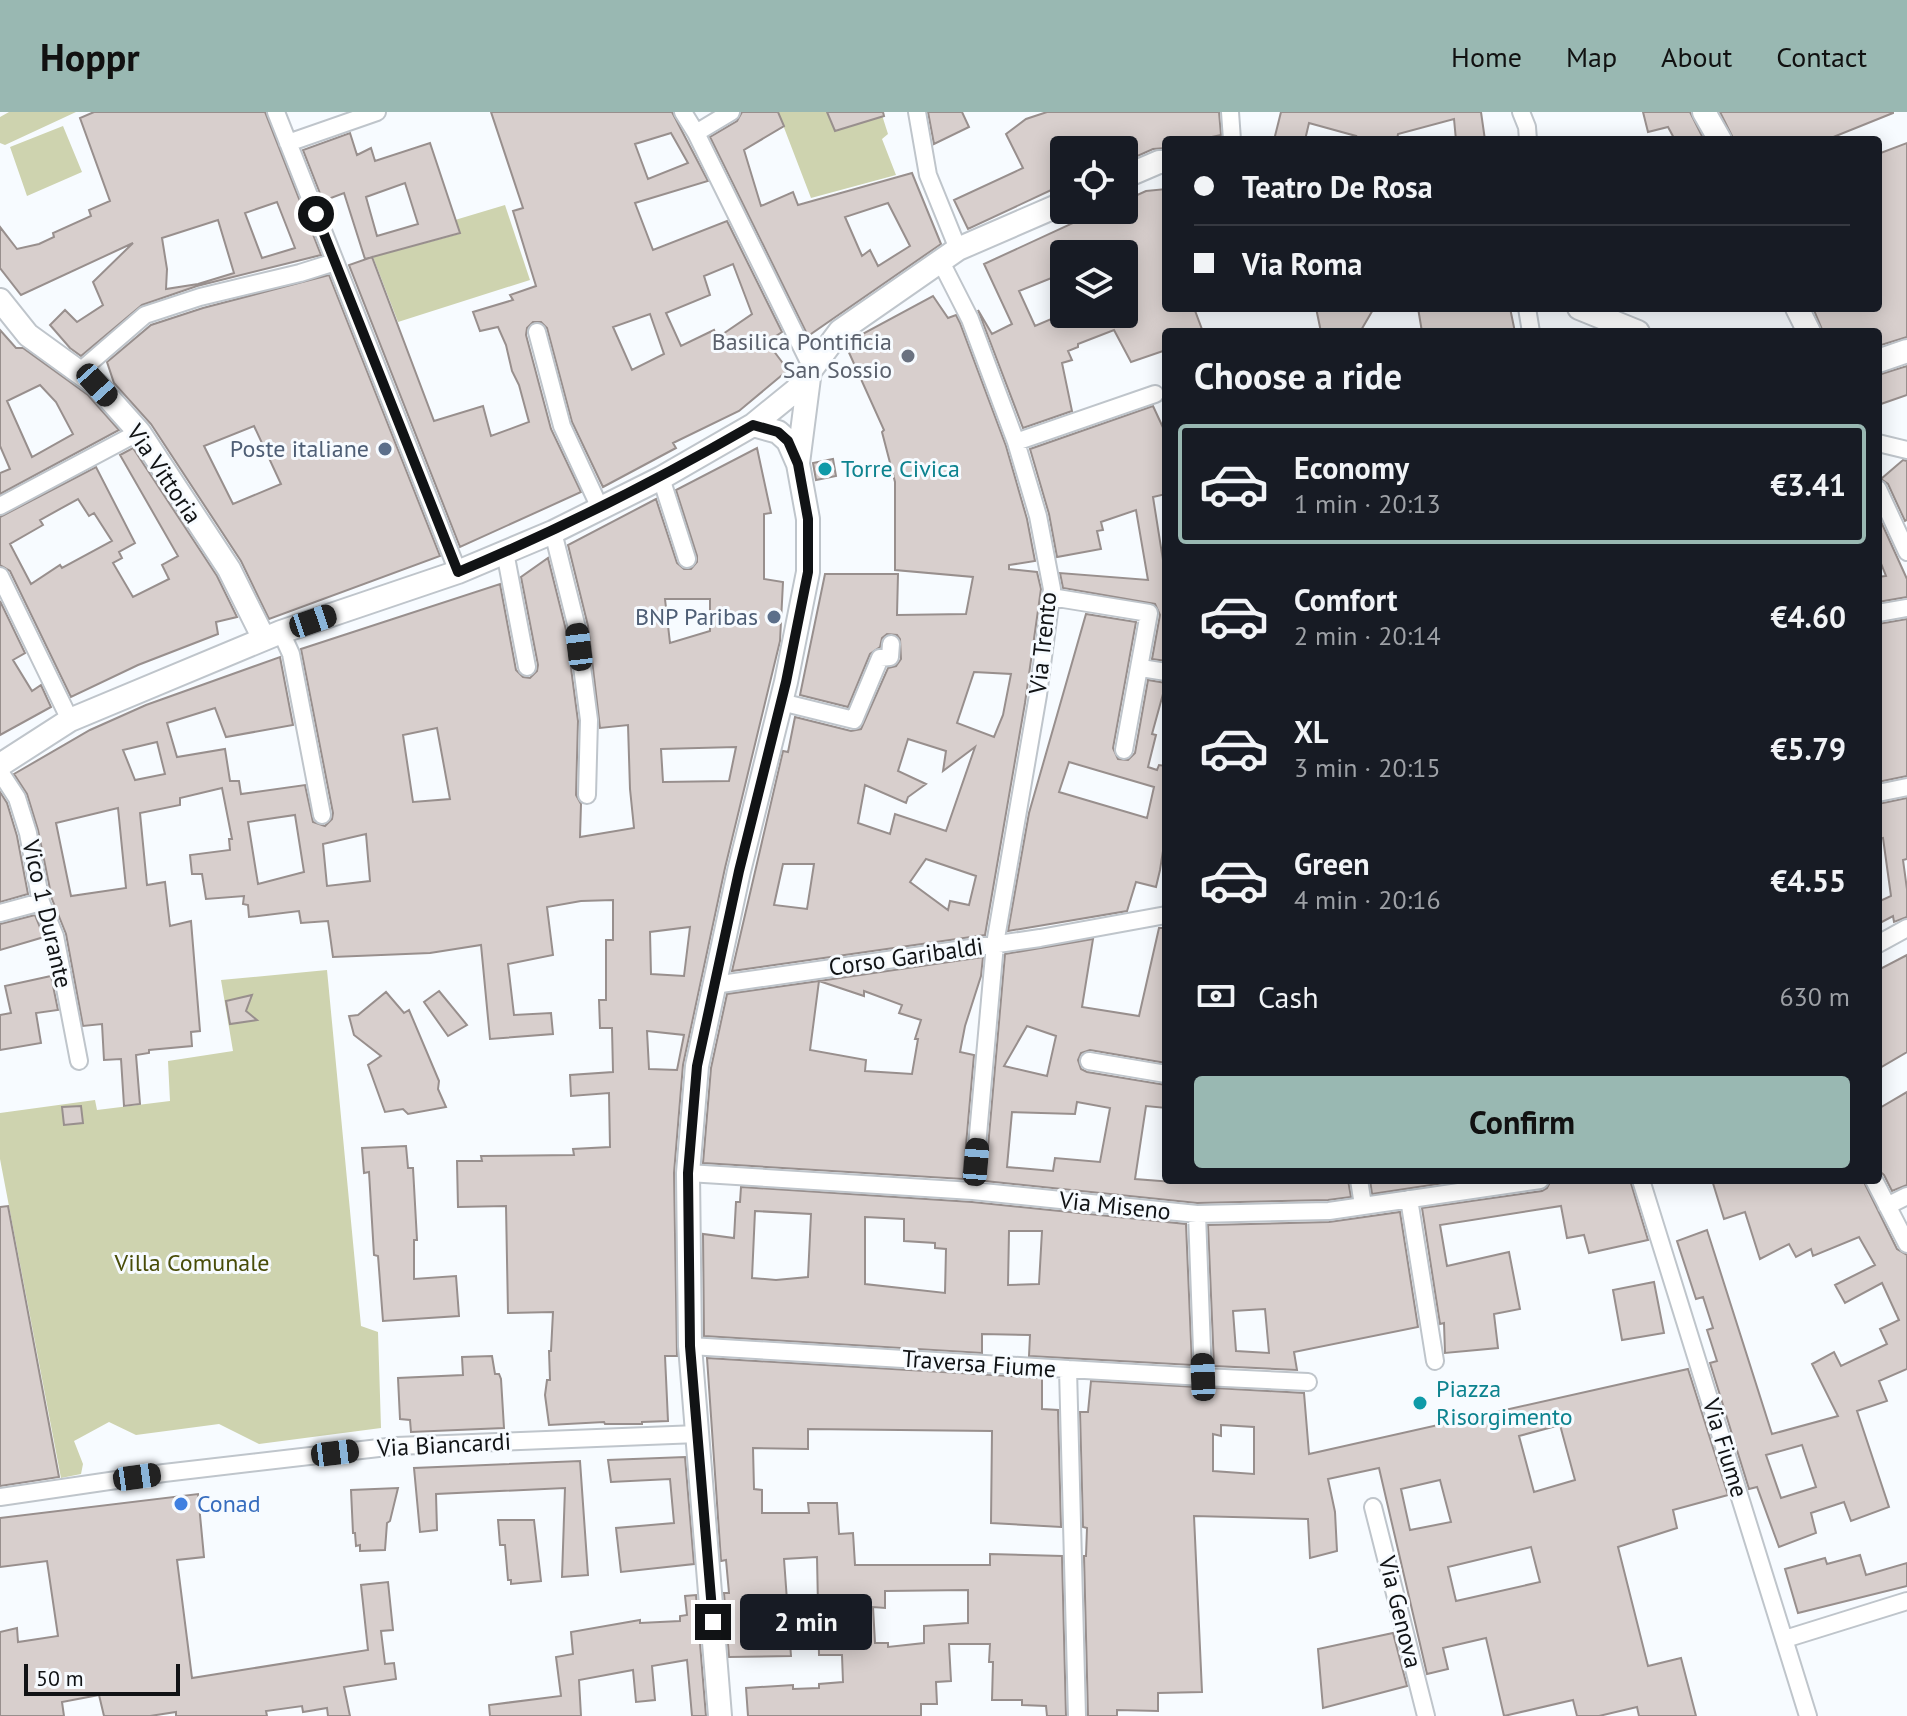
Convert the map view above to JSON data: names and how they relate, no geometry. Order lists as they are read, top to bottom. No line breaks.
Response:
{"streets":{"street":["Via Vittoria","Via Trento","Vico 1 Durante","Corso Garibaldi","Via Miseno","Traversa Fiume","Via Biancardi","Via Fiume","Via Genova"]},"crossings":[["Via Trento","Corso Garibaldi"],["Corso Garibaldi","Via Miseno"]],"parks":["Villa Comunale"],"places":["Basilica Pontificia San Sossio","Poste italiane","Torre Civica","BNP Paribas","Piazza Risorgimento","Conad"],"scale_bar":"50 m","page":{"header":"Hoppr","nav":["Home","Map","About","Contact"],"banner":["Teatro De Rosa","Via Roma"],"heading":"Choose a ride","list":[{"name":"Economy","note":"1 min · 20:13","value":"€3.41"},{"name":"Comfort","note":"2 min · 20:14","value":"€4.60"},{"name":"XL","note":"3 min · 20:15","value":"€5.79"},{"name":"Green","note":"4 min · 20:16","value":"€4.55"}],"pay":["Cash","630 m"],"buttons":"Confirm","bubble":"2 min","scale":"50 m"}}
